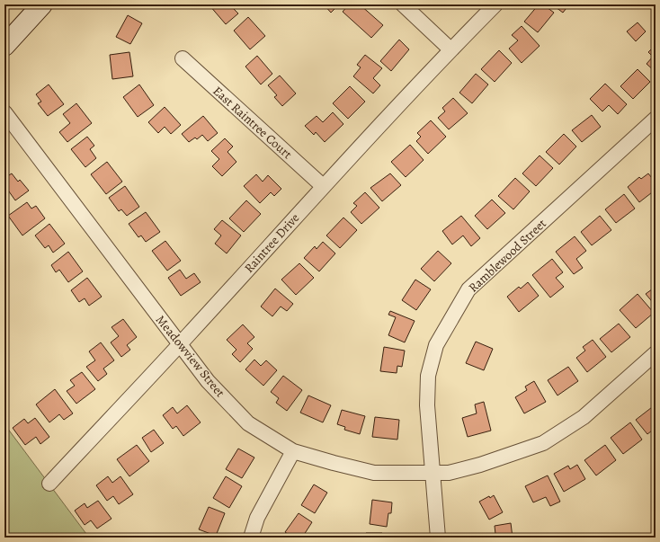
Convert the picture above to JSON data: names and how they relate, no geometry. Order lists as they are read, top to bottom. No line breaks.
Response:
{"streets":{"street":["East Raintree Court","Raintree Drive","Ramblewood Street","Meadowview Street"]},"crossings":[["East Raintree Court","Raintree Drive"],["Raintree Drive","Meadowview Street"],["Ramblewood Street","Meadowview Street"]]}
